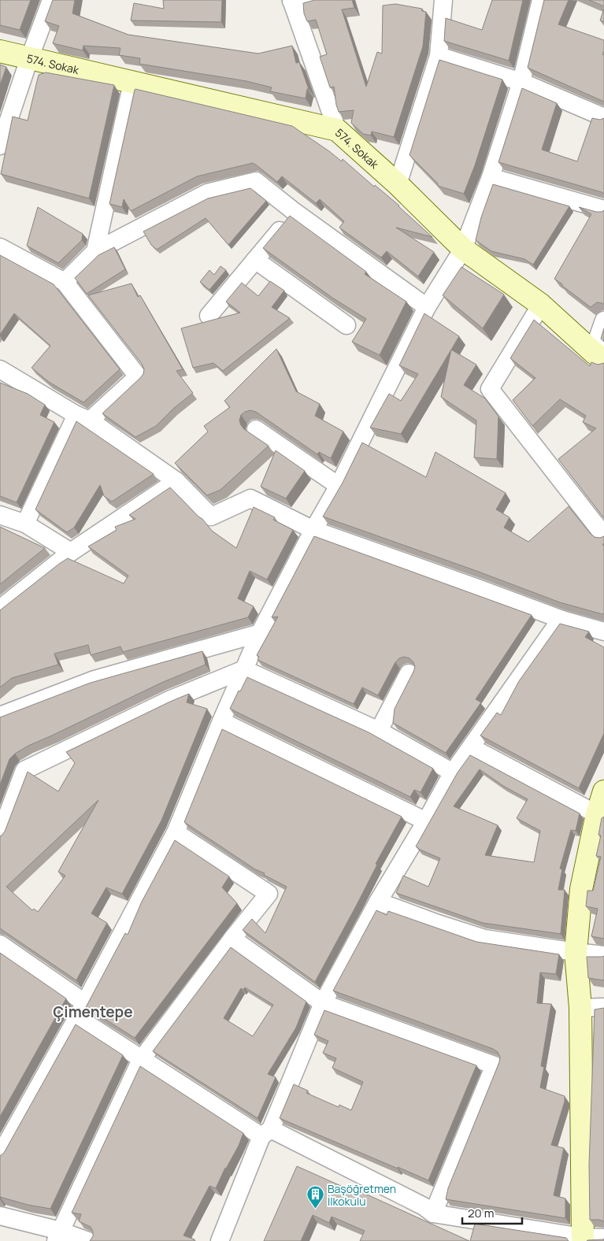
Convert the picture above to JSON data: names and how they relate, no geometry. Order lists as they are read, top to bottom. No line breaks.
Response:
{"streets":{"street":["574. Sokak"]},"districts":["Çimentepe"],"places":{"building":["Başöğretmen İlkokulu"]},"scale_bar":"20 m"}
